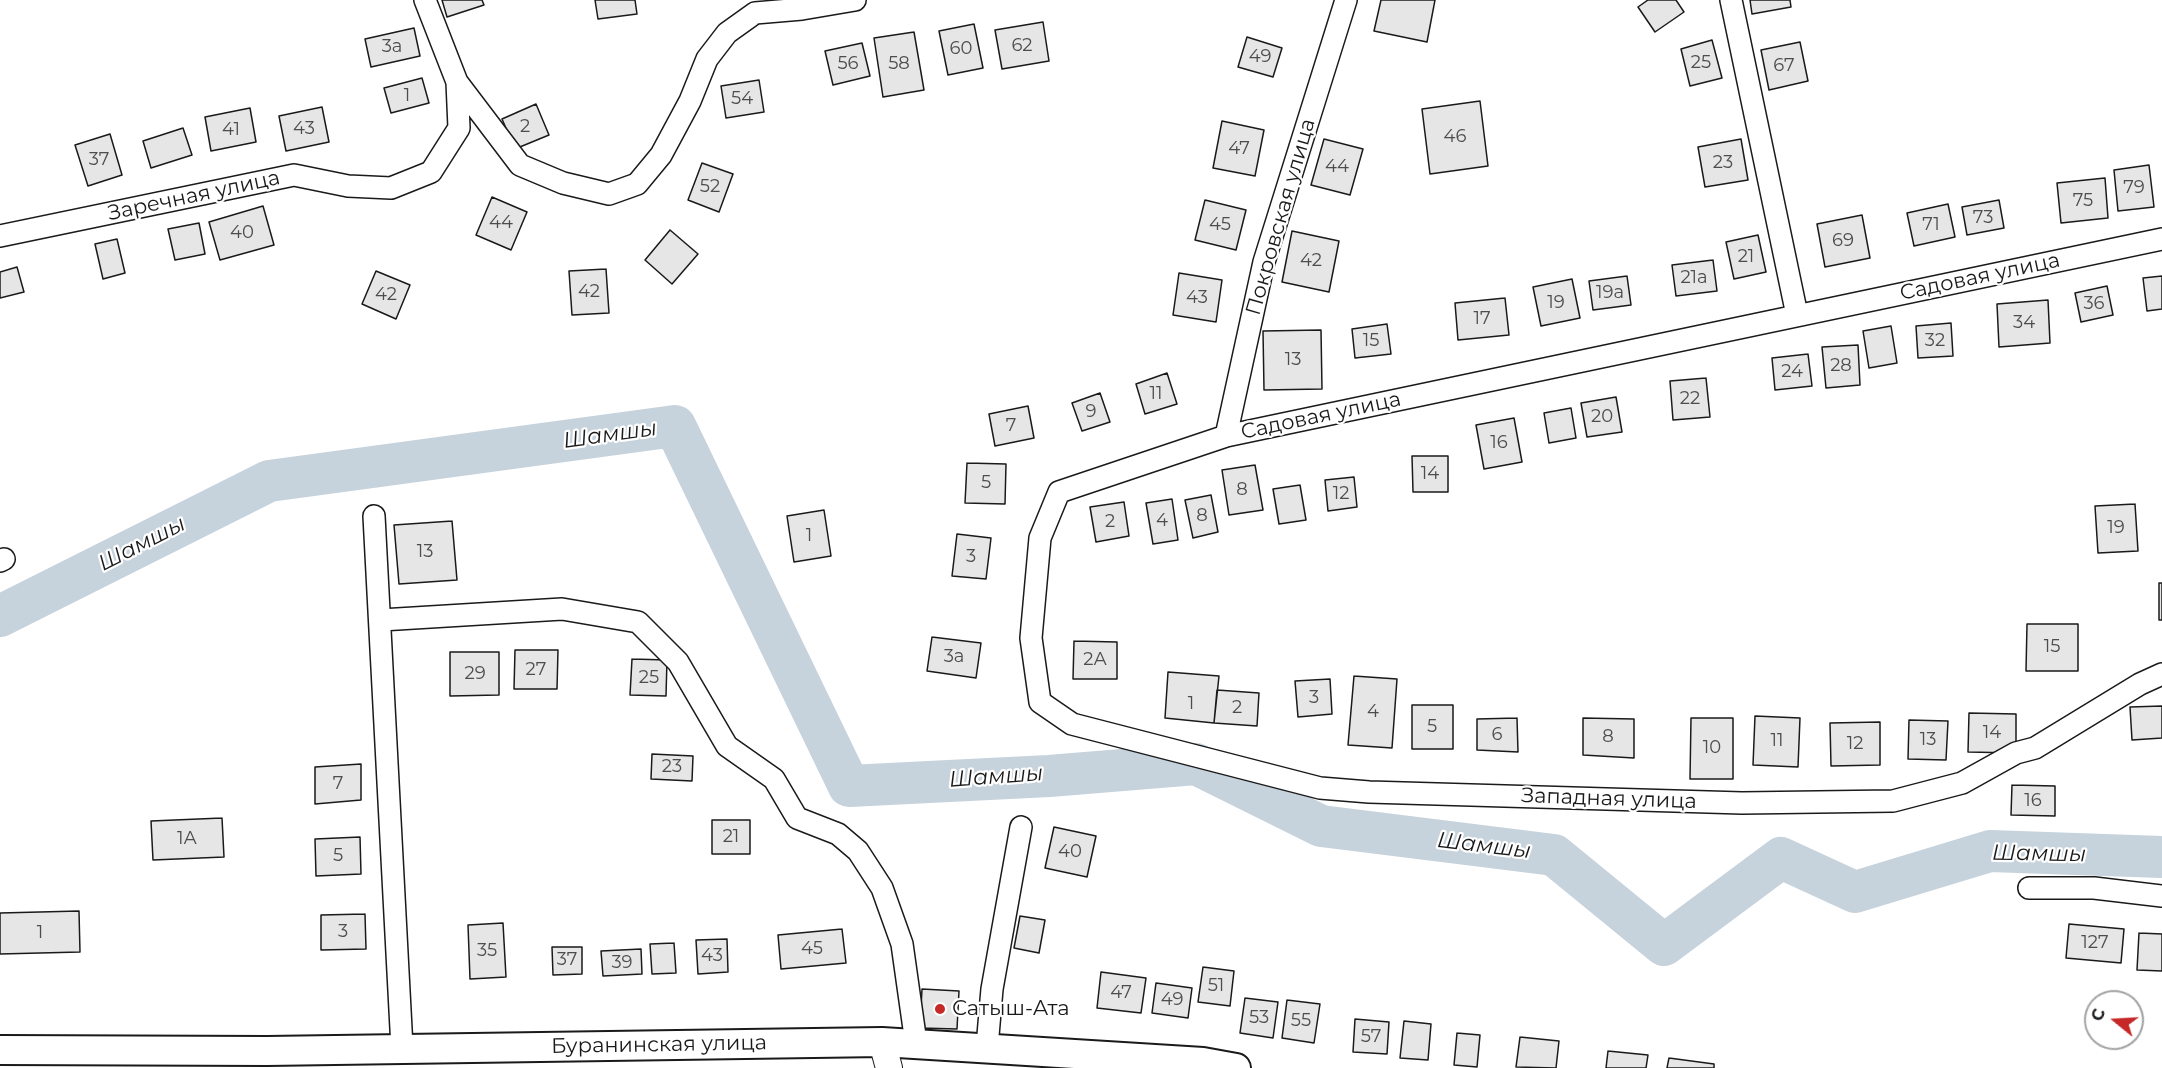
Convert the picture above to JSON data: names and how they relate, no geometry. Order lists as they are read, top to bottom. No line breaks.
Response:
{"streets":{"main road":["Буранинская улица"],"street":["Заречная улица","Покровская улица","Садовая улица","Западная улица"]},"crossings":[["Покровская улица","Садовая улица"],["Садовая улица","Западная улица"]],"water":["Шамшы"],"places":["Сатыш-Ата"],"house_numbers":["62","3а","60","49","25","56","58","67","1","54","2","43","41","46","47","37","23","44","52","79","75","73","44","45","71","40","69","21","42","21а","42","19а","42","43","19","36","17","34","15","32","13","28","24","11","22","9","20","7","16","14","5","8","12","8","4","2","19","1","13","3","15","3а","2А","27","29","25","3","1","2","4","5","14","6","8","13","11","12","10","23","7","16","21","1А","40","5","3","1","127","45","35","43","37","39","51","47","49","53","55","57"],"north":"left"}
